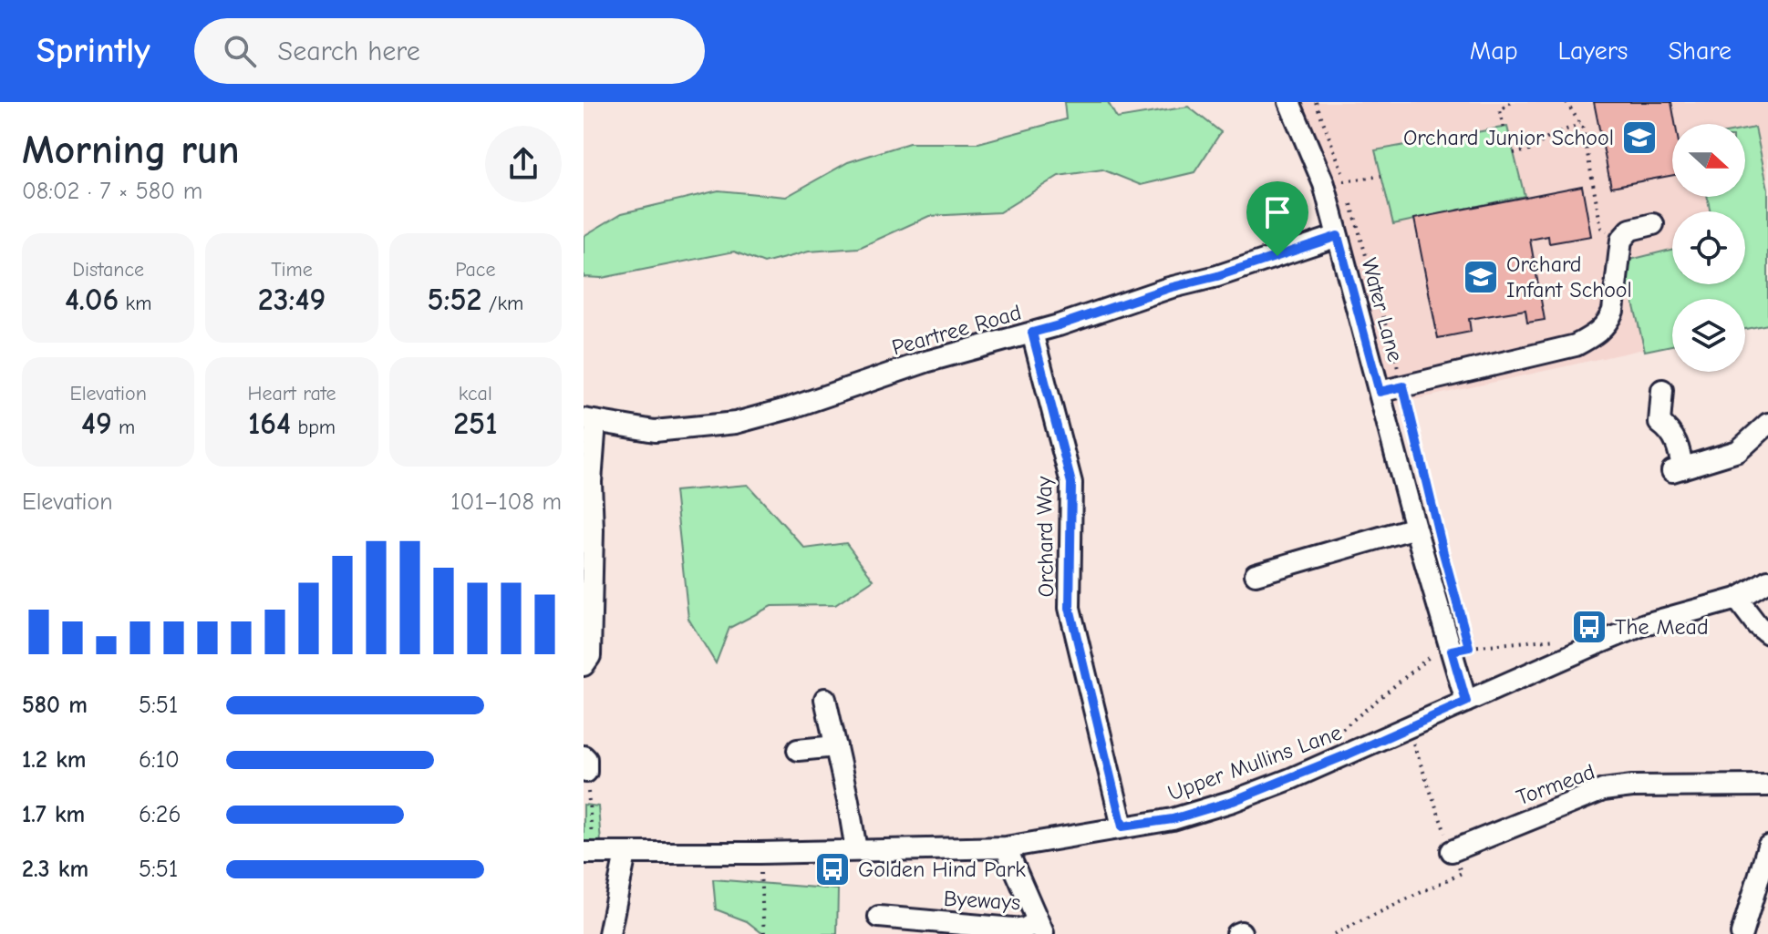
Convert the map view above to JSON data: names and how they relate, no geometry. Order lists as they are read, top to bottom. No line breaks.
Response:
{"streets":{"street":["Water Lane","Peartree Road","Orchard Way","Upper Mullins Lane","Tormead","Byeways"]},"crossings":[["Water Lane","Peartree Road"],["Water Lane","Upper Mullins Lane"],["Peartree Road","Orchard Way"],["Orchard Way","Upper Mullins Lane"]],"places":{"school or university":["Orchard Junior School","Orchard Infant School"],"bus stop":["The Mead","Golden Hind Park"]},"north":"right","page":{"header":"Sprintly","search":"Search here","nav":["Map","Layers","Share"],"heading":["Morning run","08:02 · 7 × 580 m"],"stats":[["Distance","4.06 km"],["Time","23:49"],["Pace","5:52 /km"],["Elevation","49 m"],["Heart rate","164 bpm"],["kcal","251"]],"chart":["Elevation","101–108 m"],"list":[{"name":"580 m","note":"5:51"},{"name":"1.2 km","note":"6:10"},{"name":"1.7 km","note":"6:26"},{"name":"2.3 km","note":"5:51"}]}}
